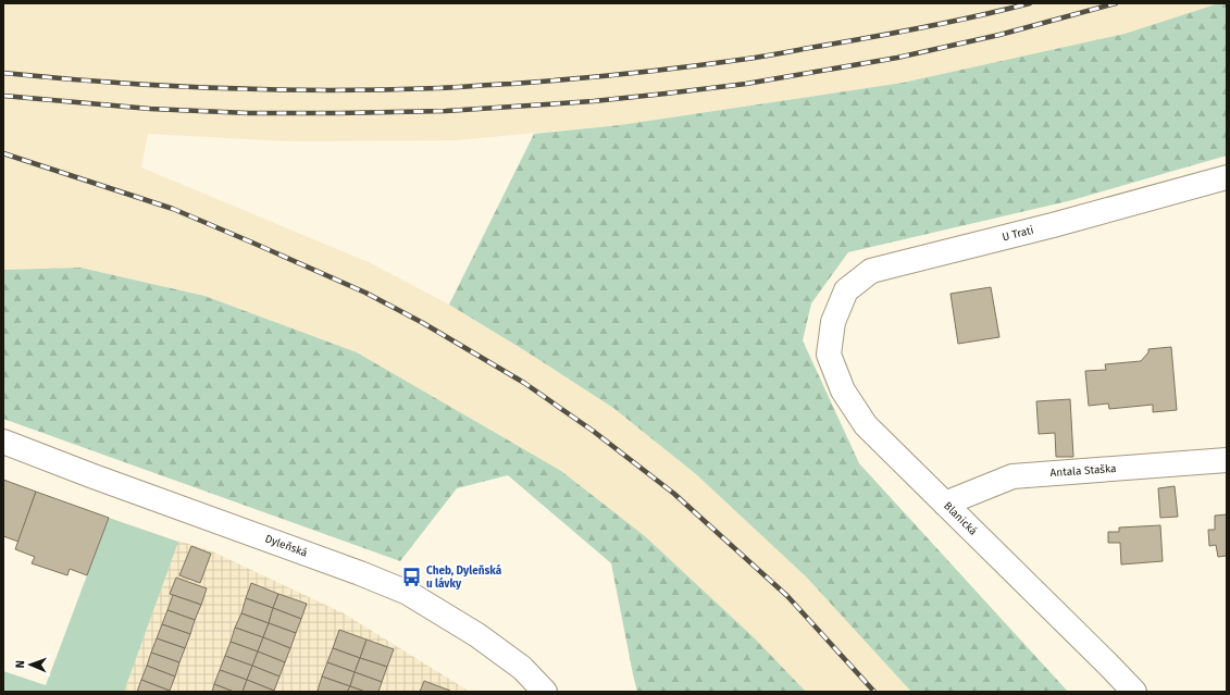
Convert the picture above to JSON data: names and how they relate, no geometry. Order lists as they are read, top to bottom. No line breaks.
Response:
{"streets":{"street":["U Trati","Antala Staška","Blanická","Dyleňská"]},"crossings":[["U Trati","Blanická"],["Antala Staška","Blanická"]],"places":{"bus stop":["Cheb, Dyleňská u lávky"]},"north":"left"}
